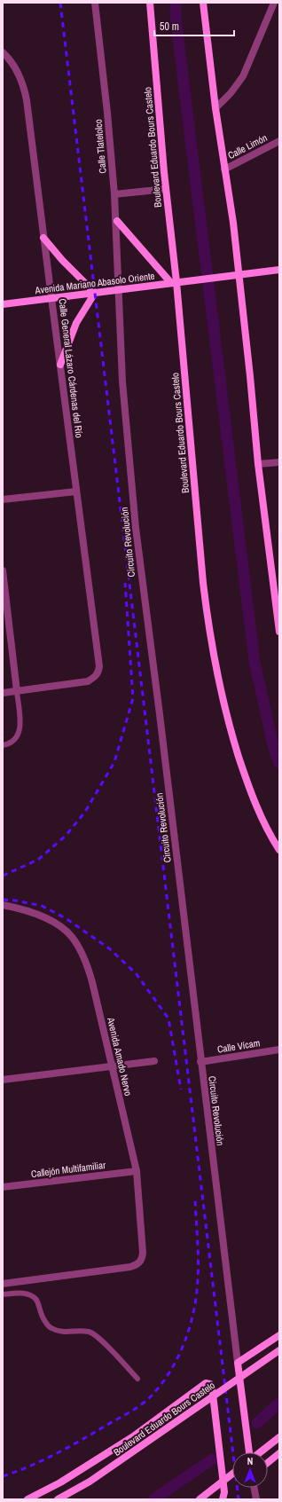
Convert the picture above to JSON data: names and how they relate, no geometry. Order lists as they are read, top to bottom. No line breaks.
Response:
{"streets":{"main road":["Boulevard Eduardo Bours Castelo","Avenida Mariano Abasolo Oriente"],"street":["Calle Tlatelolco","Calle Limón","Calle General Lázaro Cárdenas del Río","Circuito Revolución","Calle Vícam","Avenida Amado Nervo","Callejón Multifamiliar"]},"crossings":[["Calle Tlatelolco","Avenida Mariano Abasolo Oriente"],["Calle Tlatelolco","Circuito Revolución"],["Boulevard Eduardo Bours Castelo","Avenida Mariano Abasolo Oriente"],["Avenida Mariano Abasolo Oriente","Calle General Lázaro Cárdenas del Río"],["Avenida Mariano Abasolo Oriente","Circuito Revolución"],["Circuito Revolución","Calle Vícam"],["Avenida Amado Nervo","Callejón Multifamiliar"]],"scale_bar":"50 m","north":"top"}
